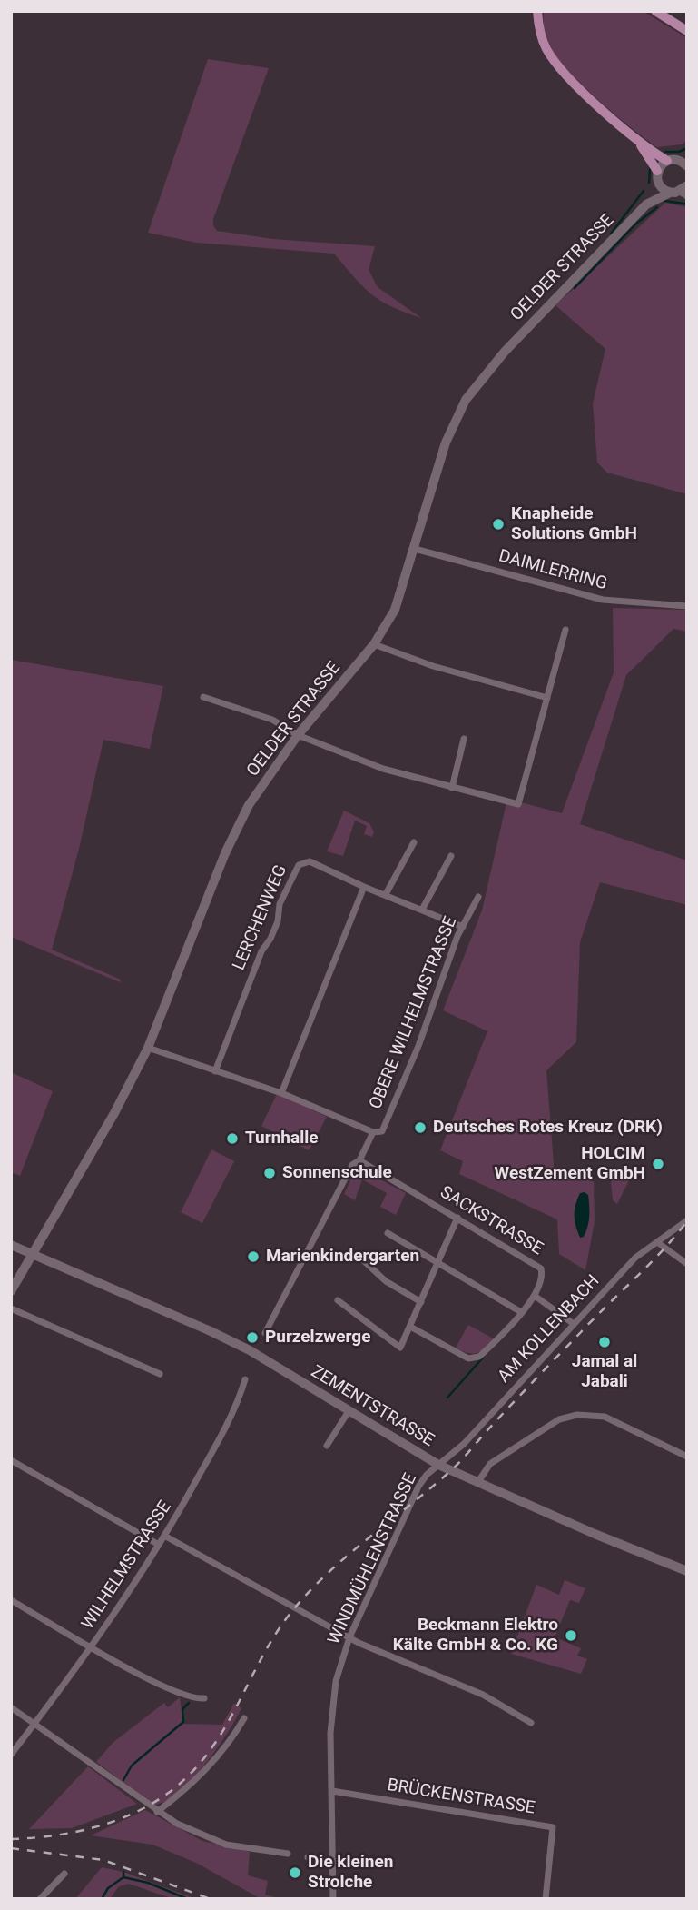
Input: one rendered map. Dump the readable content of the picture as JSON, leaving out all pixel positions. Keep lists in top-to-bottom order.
{
  "streets": {
    "street": [
      "OELDER STRASSE",
      "DAIMLERRING",
      "LERCHENWEG",
      "OBERE WILHELMSTRASSE",
      "SACKSTRASSE",
      "AM KOLLENBACH",
      "ZEMENTSTRASSE",
      "WINDMÜHLENSTRASSE",
      "WILHELMSTRASSE",
      "BRÜCKENSTRASSE"
    ]
  },
  "crossings": [
    ["OELDER STRASSE", "DAIMLERRING"],
    ["OELDER STRASSE", "ZEMENTSTRASSE"],
    ["LERCHENWEG", "OBERE WILHELMSTRASSE"],
    ["OBERE WILHELMSTRASSE", "SACKSTRASSE"],
    ["AM KOLLENBACH", "ZEMENTSTRASSE"],
    ["AM KOLLENBACH", "WINDMÜHLENSTRASSE"],
    ["ZEMENTSTRASSE", "WINDMÜHLENSTRASSE"],
    ["WINDMÜHLENSTRASSE", "BRÜCKENSTRASSE"]
  ],
  "places": [
    "Knapheide Solutions GmbH",
    "Deutsches Rotes Kreuz (DRK)",
    "Turnhalle",
    "HOLCIM WestZement GmbH",
    "Sonnenschule",
    "Marienkindergarten",
    "Purzelzwerge",
    "Jamal al Jabali",
    "Beckmann Elektro Kälte GmbH & Co. KG",
    "Die kleinen Strolche"
  ]
}
